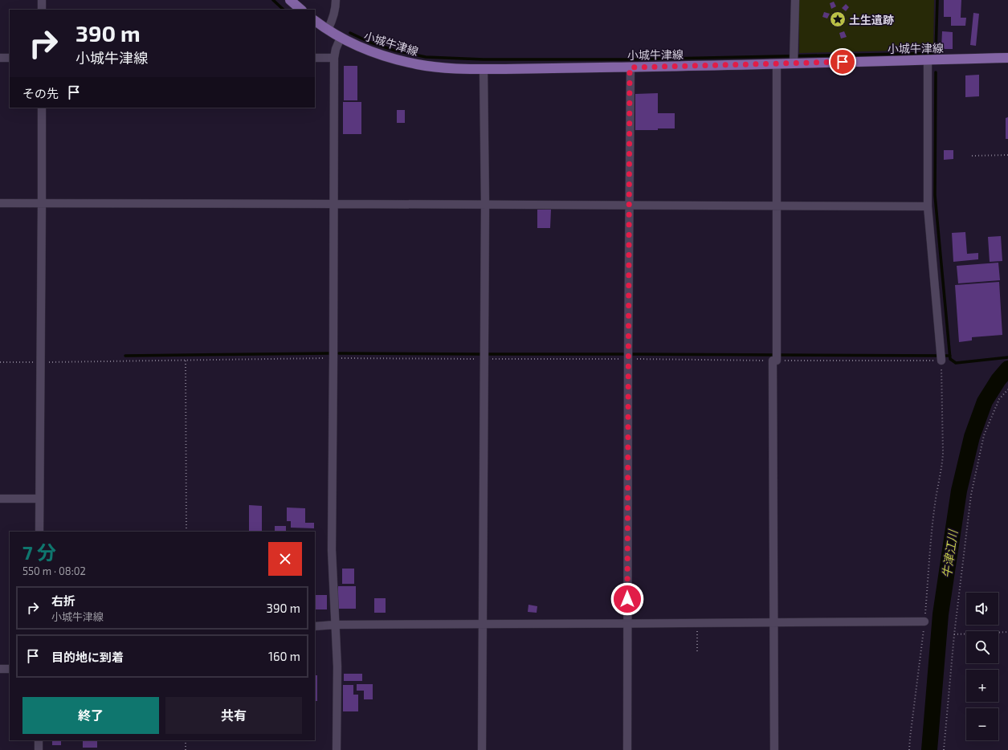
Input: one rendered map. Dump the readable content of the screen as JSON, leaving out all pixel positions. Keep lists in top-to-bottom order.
{
  "streets": {
    "main road": ["小城牛津線"]
  },
  "water": ["牛津江川"],
  "places": {
    "place": ["土生遺跡"]
  },
  "page": {
    "turn": ["390 m", "小城牛津線"],
    "then": "その先",
    "heading": ["7 分", "550 m · 08:02"],
    "list": [
      {
        "name": "右折",
        "note": "小城牛津線",
        "value": "390 m"
      },
      {
        "name": "目的地に到着",
        "value": "160 m"
      }
    ],
    "map_buttons": ["+", "−"],
    "buttons": ["終了", "共有"]
  }
}
